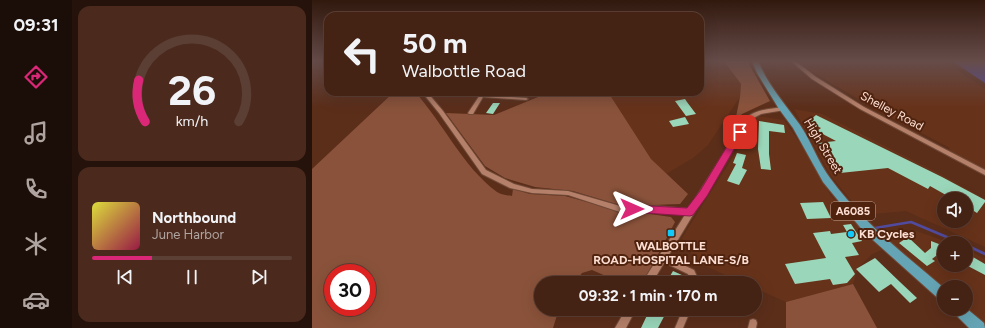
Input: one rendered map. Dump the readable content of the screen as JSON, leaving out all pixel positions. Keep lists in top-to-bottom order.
{
  "streets": {
    "main road": ["High Street", "A6085"],
    "street": ["Shelley Road"]
  },
  "crossings": [
    ["High Street", "A6085"]
  ],
  "places": {
    "transit": ["WALBOTTLE ROAD-HOSPITAL LANE-S/B"],
    "other": ["KB Cycles"]
  },
  "page": {
    "tabs": "09:31",
    "turn": ["50 m", "Walbottle Road"],
    "map_buttons": ["+", "−"],
    "song": ["Northbound", "June Harbor"],
    "limit": "30",
    "trip": "09:32 · 1 min · 170 m",
    "gauge": ["26", "km/h"]
  }
}
